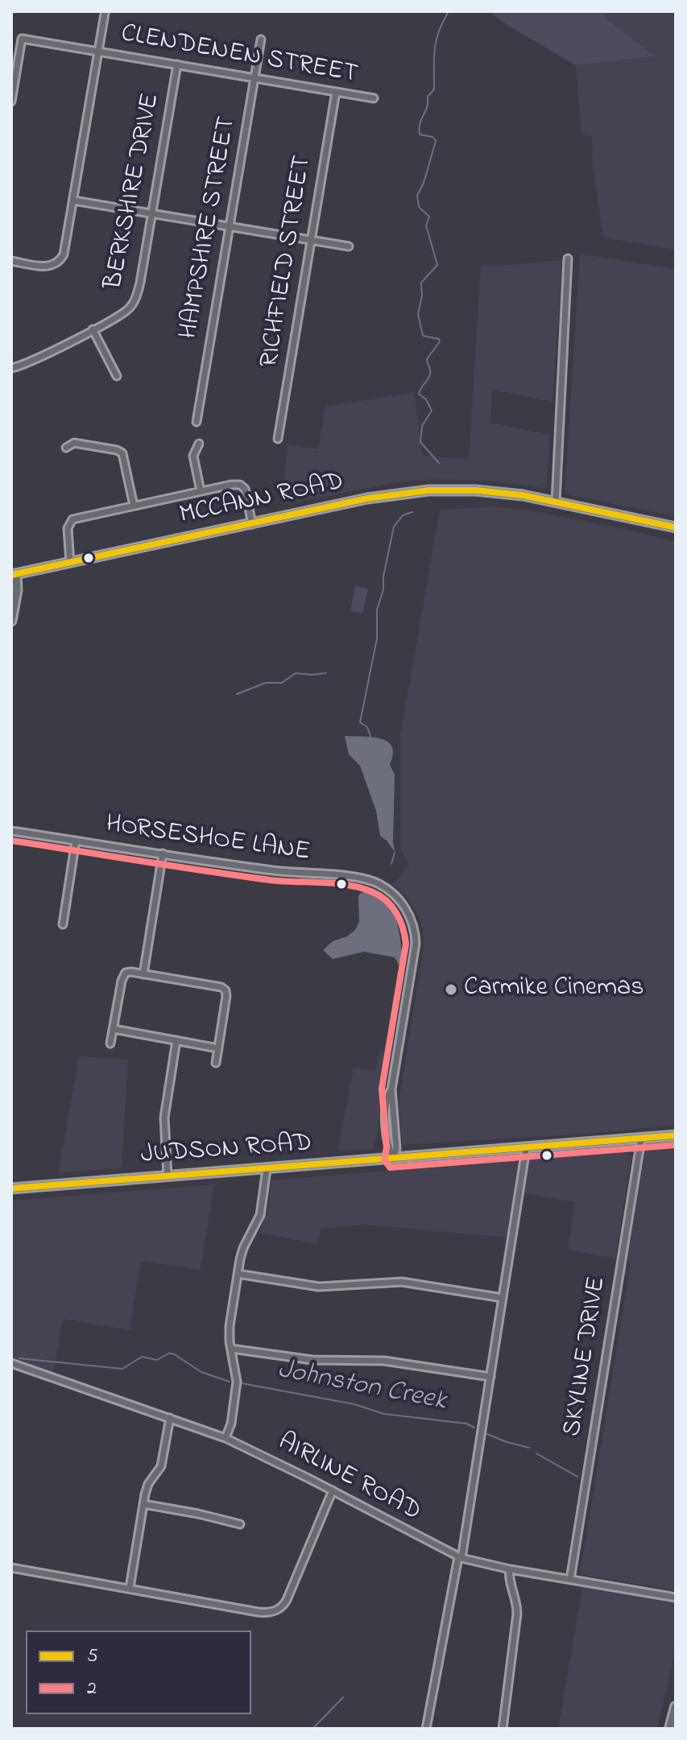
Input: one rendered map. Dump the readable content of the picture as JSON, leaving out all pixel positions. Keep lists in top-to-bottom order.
{
  "streets": {
    "main road": ["MCCANN ROAD", "JUDSON ROAD"],
    "street": [
      "CLENDENEN STREET",
      "BERKSHIRE DRIVE",
      "HAMPSHIRE STREET",
      "RICHFIELD STREET",
      "HORSESHOE LANE",
      "SKYLINE DRIVE",
      "AIRLINE ROAD"
    ]
  },
  "crossings": [
    ["CLENDENEN STREET", "BERKSHIRE DRIVE"],
    ["CLENDENEN STREET", "HAMPSHIRE STREET"],
    ["CLENDENEN STREET", "RICHFIELD STREET"],
    ["HORSESHOE LANE", "JUDSON ROAD"],
    ["JUDSON ROAD", "SKYLINE DRIVE"],
    ["SKYLINE DRIVE", "AIRLINE ROAD"]
  ],
  "water": ["Johnston Creek"],
  "places": ["Carmike Cinemas"],
  "lines": ["transit line 5", "transit line 2"],
  "legend": ["5", "2"]
}
